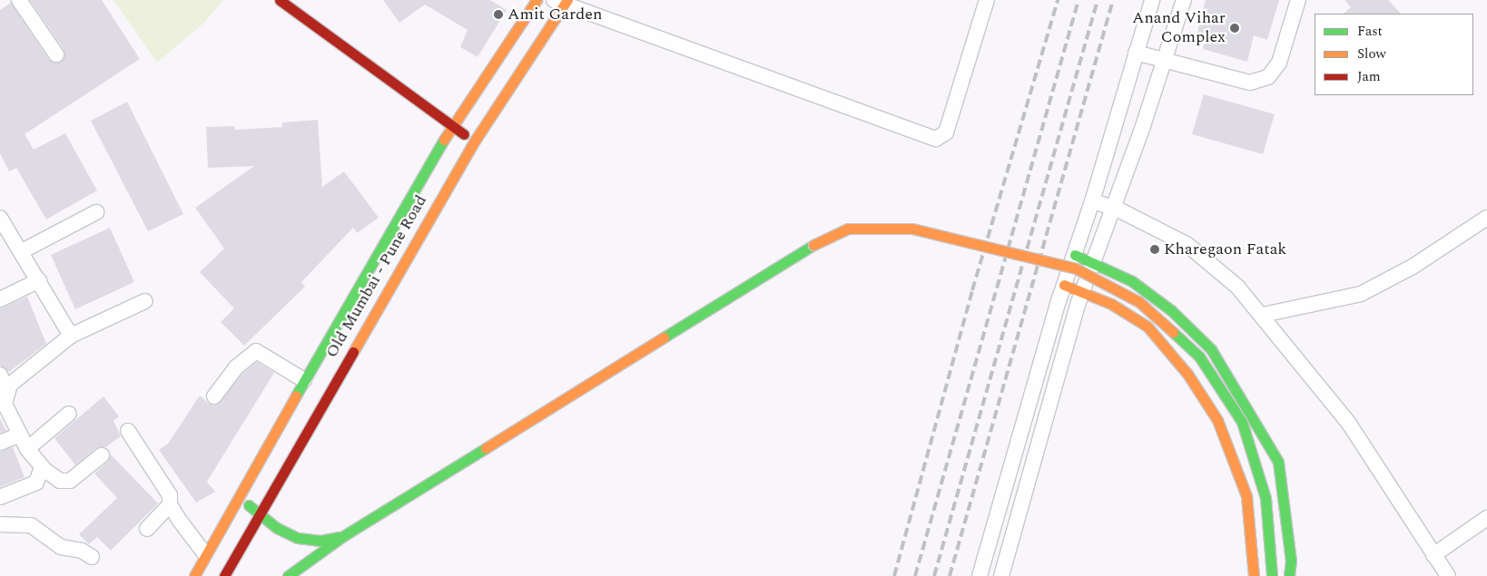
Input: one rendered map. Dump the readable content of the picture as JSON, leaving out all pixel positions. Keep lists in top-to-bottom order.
{
  "streets": {
    "street": ["Old Mumbai - Pune Road"]
  },
  "places": ["Amit Garden", "Anand Vihar Complex", "Kharegaon Fatak"],
  "legend": ["Fast", "Slow", "Jam"]
}
